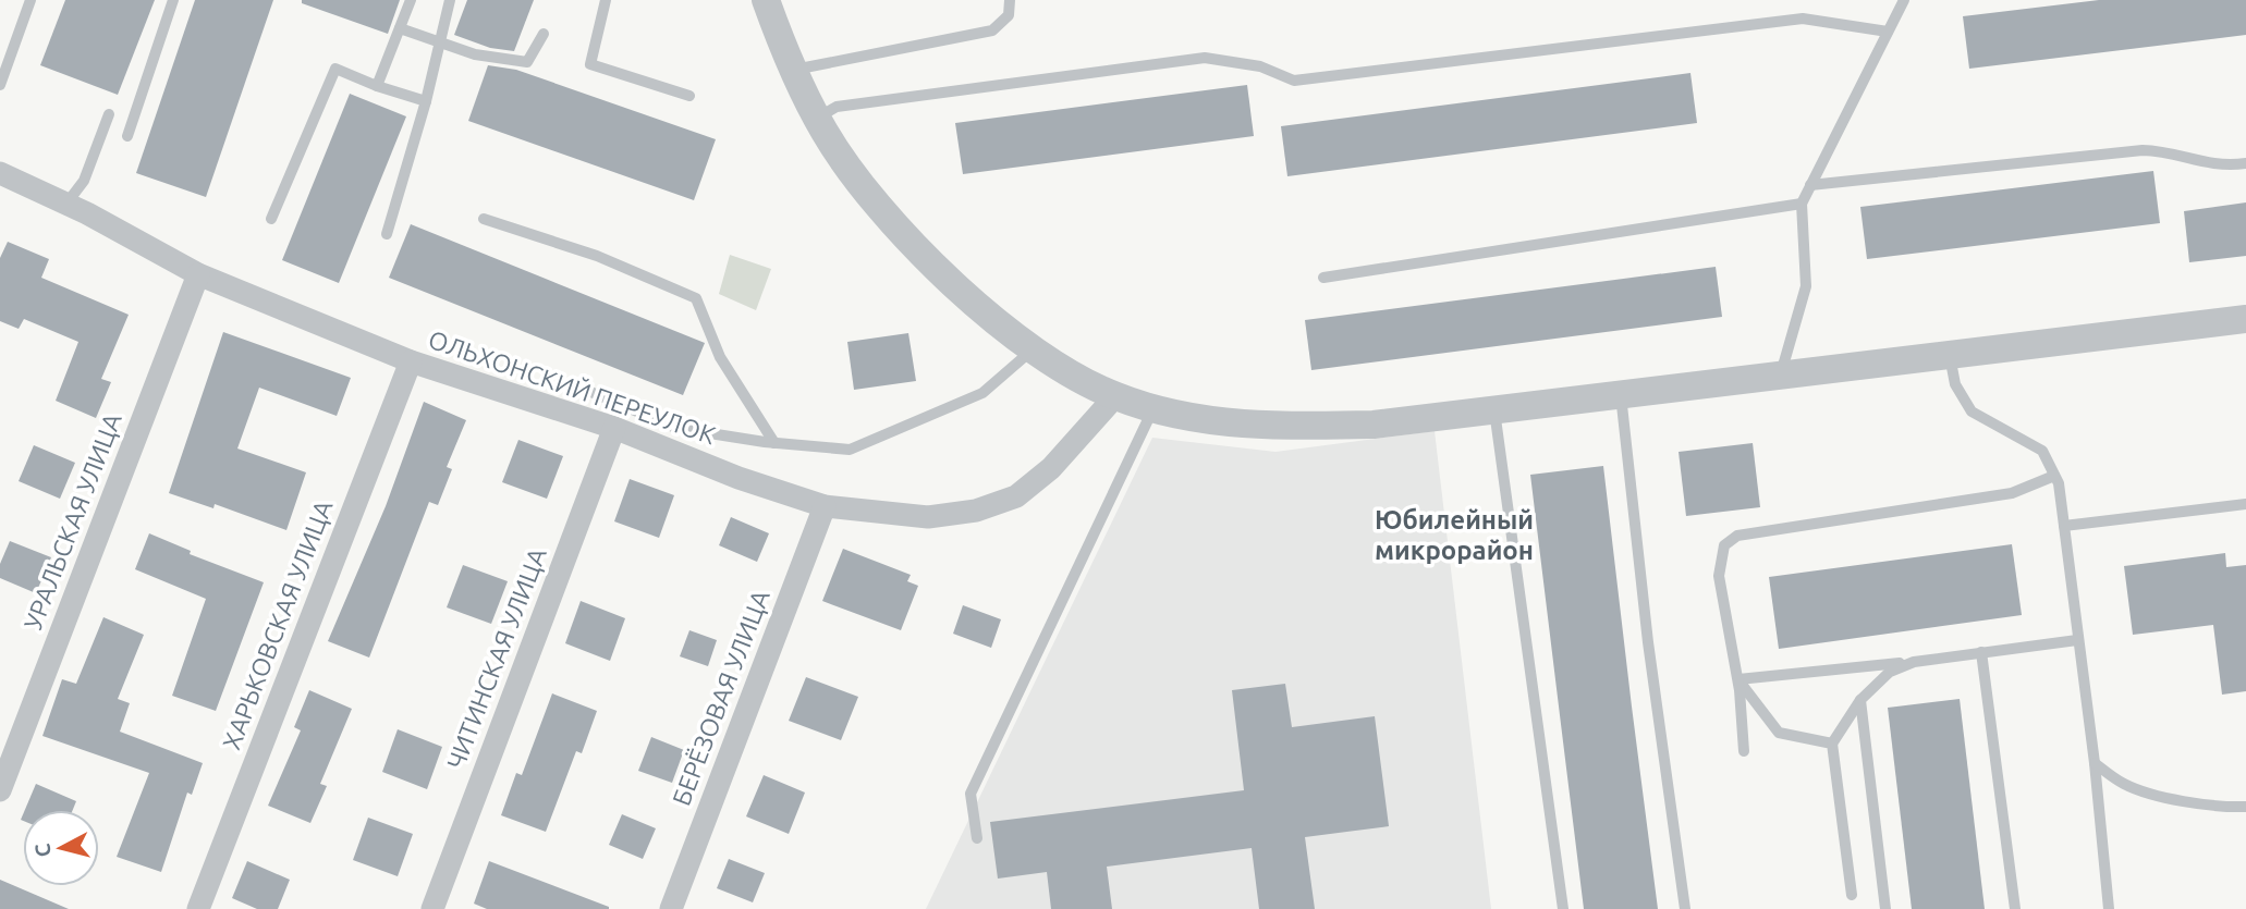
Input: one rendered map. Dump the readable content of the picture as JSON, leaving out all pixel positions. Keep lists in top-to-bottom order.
{
  "streets": {
    "street": [
      "ОЛЬХОНСКИЙ ПЕРЕУЛОК",
      "УРАЛЬСКАЯ УЛИЦА",
      "ХАРЬКОВСКАЯ УЛИЦА",
      "ЧИТИНСКАЯ УЛИЦА",
      "БЕРЁЗОВАЯ УЛИЦА"
    ]
  },
  "crossings": [
    ["ОЛЬХОНСКИЙ ПЕРЕУЛОК", "УРАЛЬСКАЯ УЛИЦА"],
    ["ОЛЬХОНСКИЙ ПЕРЕУЛОК", "ХАРЬКОВСКАЯ УЛИЦА"],
    ["ОЛЬХОНСКИЙ ПЕРЕУЛОК", "ЧИТИНСКАЯ УЛИЦА"],
    ["ОЛЬХОНСКИЙ ПЕРЕУЛОК", "БЕРЁЗОВАЯ УЛИЦА"]
  ],
  "districts": ["Юбилейный микрорайон"],
  "north": "left"
}
